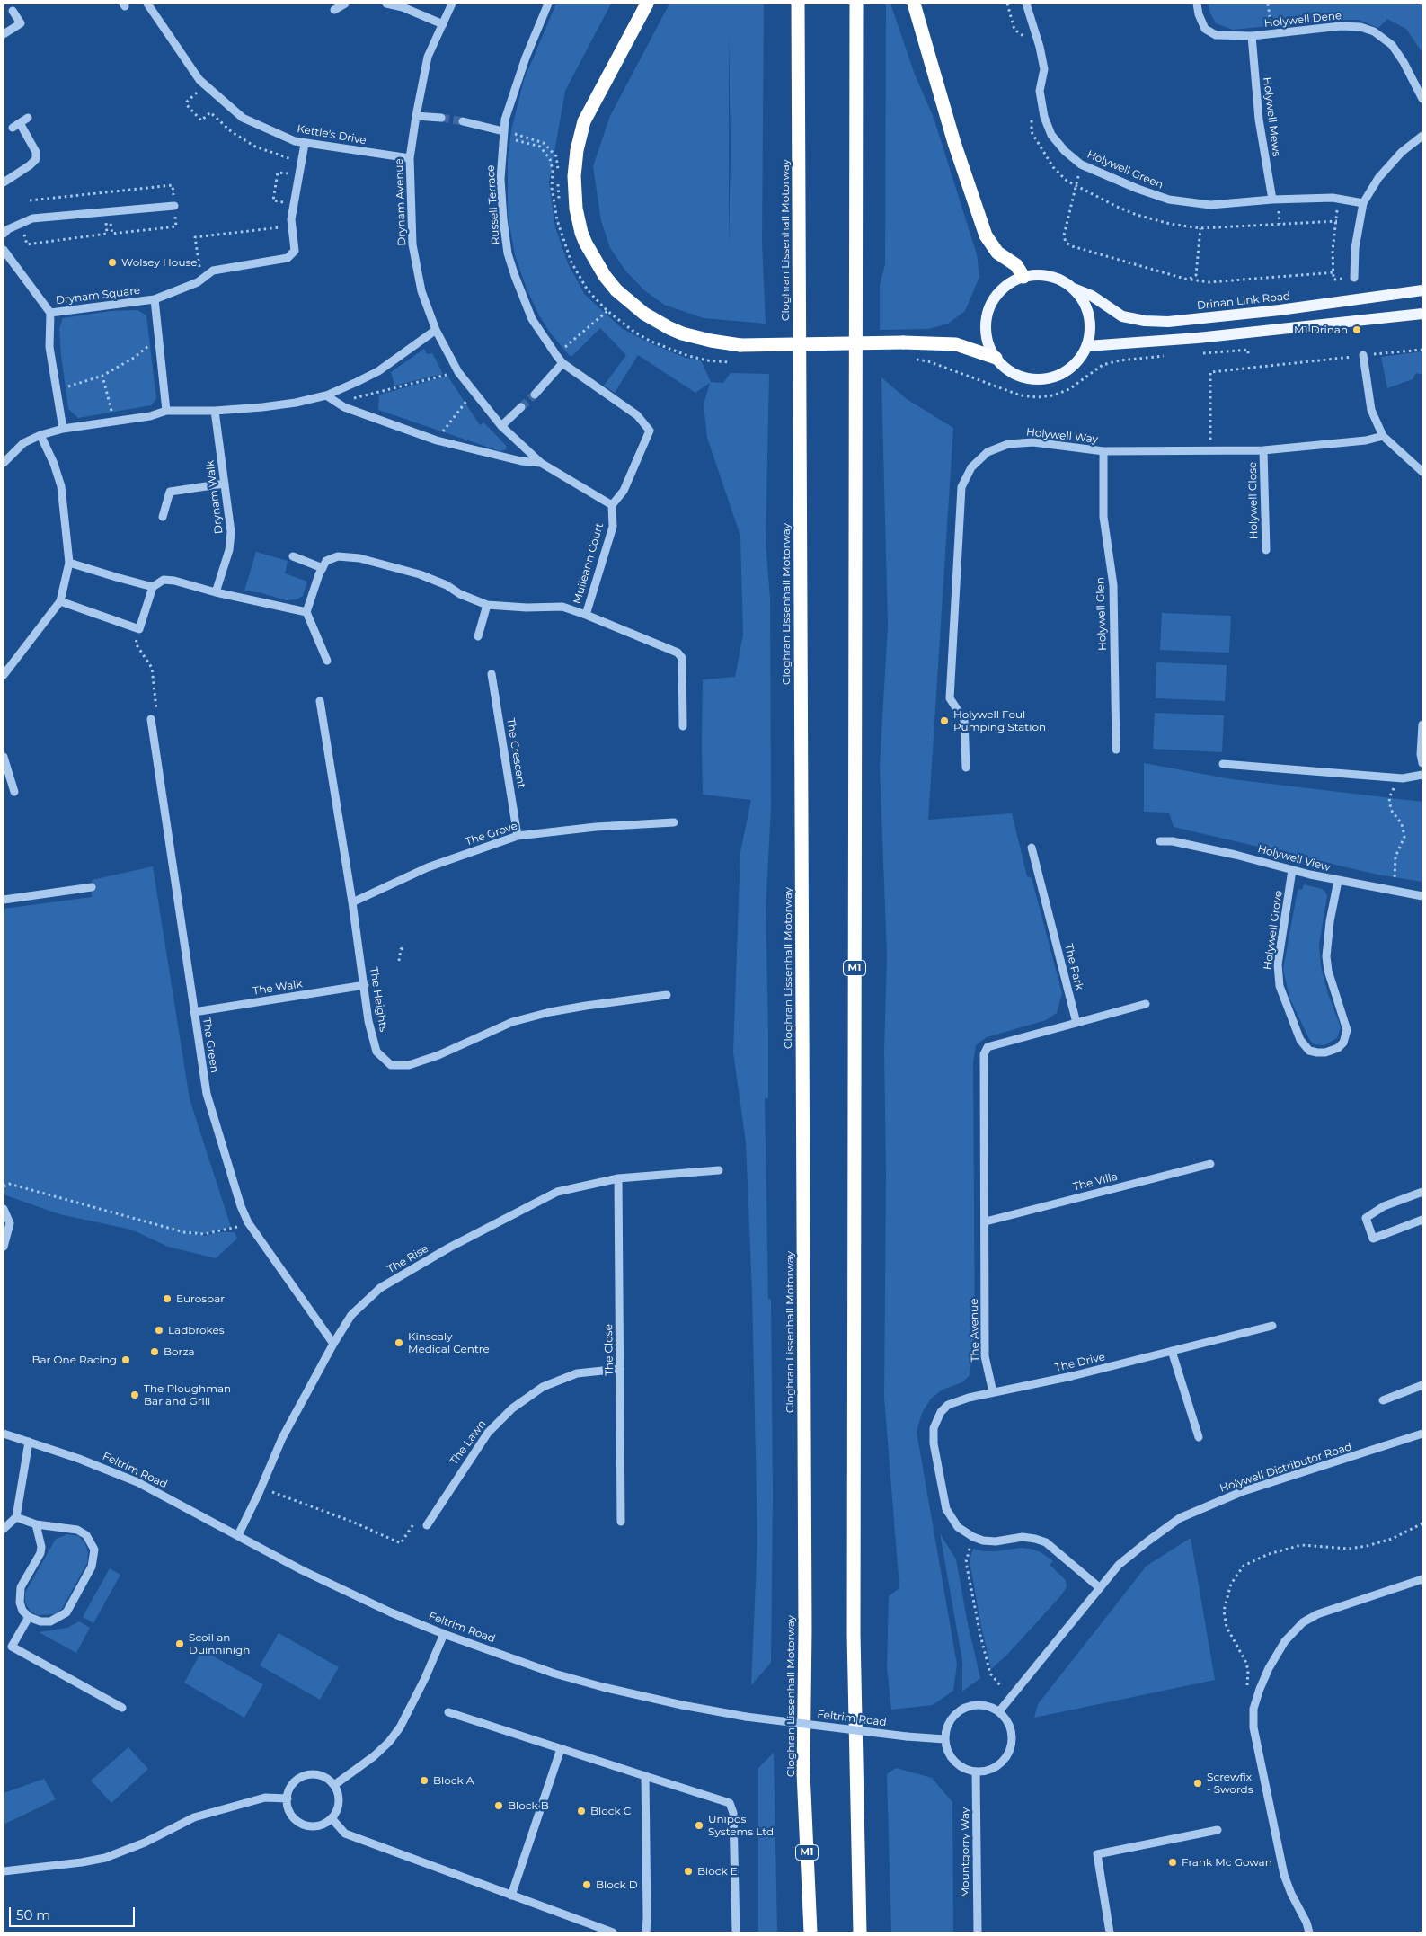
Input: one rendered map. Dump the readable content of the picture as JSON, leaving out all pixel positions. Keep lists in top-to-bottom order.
{
  "streets": {
    "highway": ["Cloghran Lissenhall Motorway", "M1"],
    "main road": ["Drinan Link Road"],
    "street": [
      "Holywell Dene",
      "Holywell Mews",
      "Kettle's Drive",
      "Holywell Green",
      "Drynam Avenue",
      "Russell Terrace",
      "Drynam Square",
      "Holywell Way",
      "Drynam Walk",
      "Holywell Close",
      "Muileann Court",
      "Holywell Glen",
      "The Crescent",
      "The Grove",
      "Holywell View",
      "Holywell Grove",
      "The Park",
      "The Walk",
      "The Heights",
      "The Green",
      "The Villa",
      "The Rise",
      "The Avenue",
      "The Close",
      "The Drive",
      "The Lawn",
      "Holywell Distributor Road",
      "Feltrim Road",
      "Mountgorry Way"
    ]
  },
  "crossings": [
    ["Holywell Dene", "Holywell Mews"],
    ["Holywell Mews", "Holywell Green"],
    ["Kettle's Drive", "Drynam Avenue"],
    ["Kettle's Drive", "Drynam Square"],
    ["Drynam Avenue", "Russell Terrace"],
    ["Drynam Avenue", "Muileann Court"],
    ["Russell Terrace", "Muileann Court"],
    ["Holywell Way", "Holywell Close"],
    ["Holywell Way", "Holywell Glen"],
    ["The Crescent", "The Grove"],
    ["The Grove", "The Heights"],
    ["Holywell View", "Holywell Grove"],
    ["The Park", "The Avenue"],
    ["The Walk", "The Heights"],
    ["The Walk", "The Green"],
    ["The Green", "The Rise"],
    ["The Villa", "The Avenue"],
    ["The Rise", "The Close"],
    ["The Rise", "Feltrim Road"],
    ["The Avenue", "The Drive"],
    ["The Close", "The Lawn"],
    ["Holywell Distributor Road", "Feltrim Road"],
    ["Holywell Distributor Road", "Mountgorry Way"],
    ["Feltrim Road", "Mountgorry Way"]
  ],
  "places": [
    "Wolsey House",
    "M1 Drinan",
    "Holywell Foul Pumping Station",
    "Eurospar",
    "Ladbrokes",
    "Kinsealy Medical Centre",
    "Borza",
    "Bar One Racing",
    "The Ploughman Bar and Grill",
    "Scoil an Duinnínigh",
    "Block A",
    "Screwfix - Swords",
    "Block B",
    "Block C",
    "Unipos Systems Ltd",
    "Frank Mc Gowan",
    "Block E",
    "Block D"
  ],
  "scale_bar": "50 m"
}
